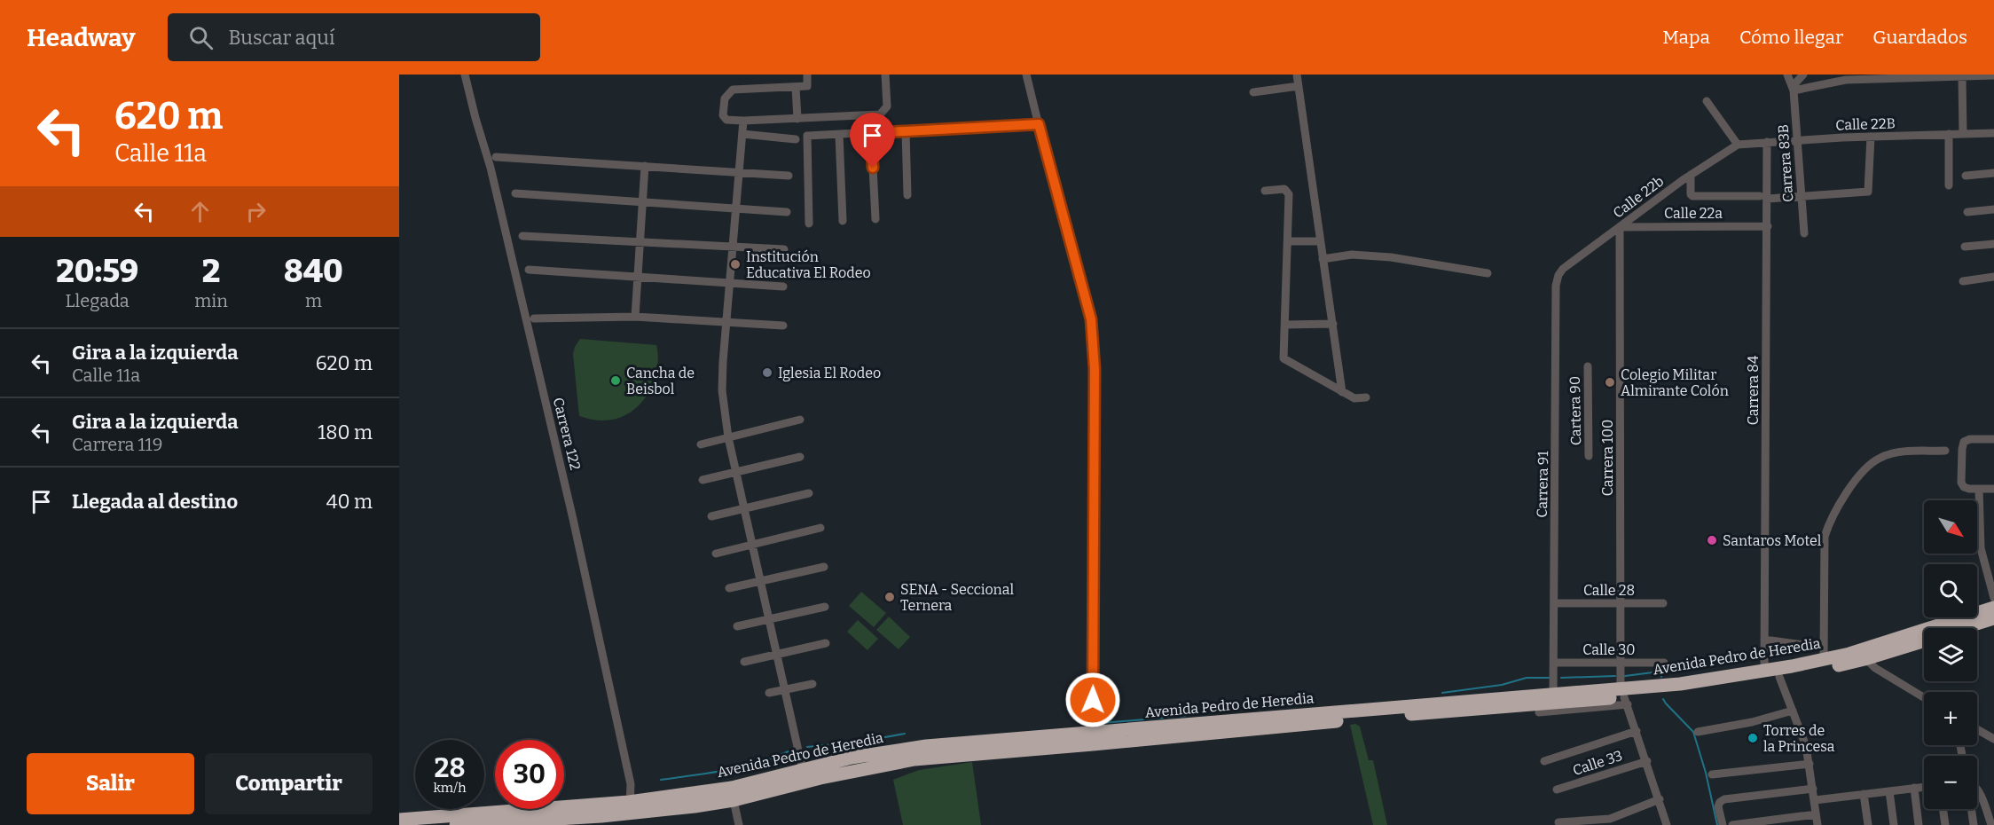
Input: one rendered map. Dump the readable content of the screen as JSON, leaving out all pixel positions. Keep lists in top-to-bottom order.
{
  "streets": {
    "highway": ["Avenida Pedro de Heredia"],
    "street": [
      "Calle 22B",
      "Carrera 83B",
      "Calle 22b",
      "Calle 22a",
      "Carrera 84",
      "Cartera 90",
      "Carrera 122",
      "Carrera 100",
      "Carrera 91",
      "Calle 28",
      "Calle 30",
      "Calle 33"
    ]
  },
  "crossings": [
    ["Calle 22B", "Carrera 83B"],
    ["Calle 22B", "Calle 22b"],
    ["Calle 22B", "Carrera 84"],
    ["Calle 22b", "Calle 22a"],
    ["Calle 22b", "Carrera 100"],
    ["Calle 22b", "Carrera 91"],
    ["Calle 22a", "Carrera 84"],
    ["Calle 22a", "Carrera 100"],
    ["Carrera 84", "Avenida Pedro de Heredia"],
    ["Carrera 122", "Avenida Pedro de Heredia"],
    ["Carrera 100", "Calle 28"],
    ["Carrera 100", "Calle 30"],
    ["Carrera 100", "Avenida Pedro de Heredia"],
    ["Carrera 100", "Calle 33"],
    ["Carrera 91", "Calle 28"],
    ["Carrera 91", "Calle 30"],
    ["Carrera 91", "Avenida Pedro de Heredia"]
  ],
  "places": [
    "Institución Educativa El Rodeo",
    "Iglesia El Rodeo",
    "Cancha de Beisbol",
    "Colegio Militar Almirante Colón",
    "Santaros Motel",
    "SENA - Seccional Ternera",
    "Torres de la Princesa"
  ],
  "north": "bottom right",
  "page": {
    "header": "Headway",
    "search": "Buscar aquí",
    "nav": ["Mapa", "Cómo llegar", "Guardados"],
    "turn": ["620 m", "Calle 11a"],
    "eta": [
      "20:59",
      "Llegada",
      "2",
      "min",
      "840",
      "m"
    ],
    "list": [
      {
        "name": "Gira a la izquierda",
        "note": "Calle 11a",
        "value": "620 m"
      },
      {
        "name": "Gira a la izquierda",
        "note": "Carrera 119",
        "value": "180 m"
      },
      {
        "name": "Llegada al destino",
        "value": "40 m"
      }
    ],
    "map_buttons": ["+", "−"],
    "speed": "28 km/h",
    "limit": "30",
    "buttons": ["Salir", "Compartir"]
  }
}
